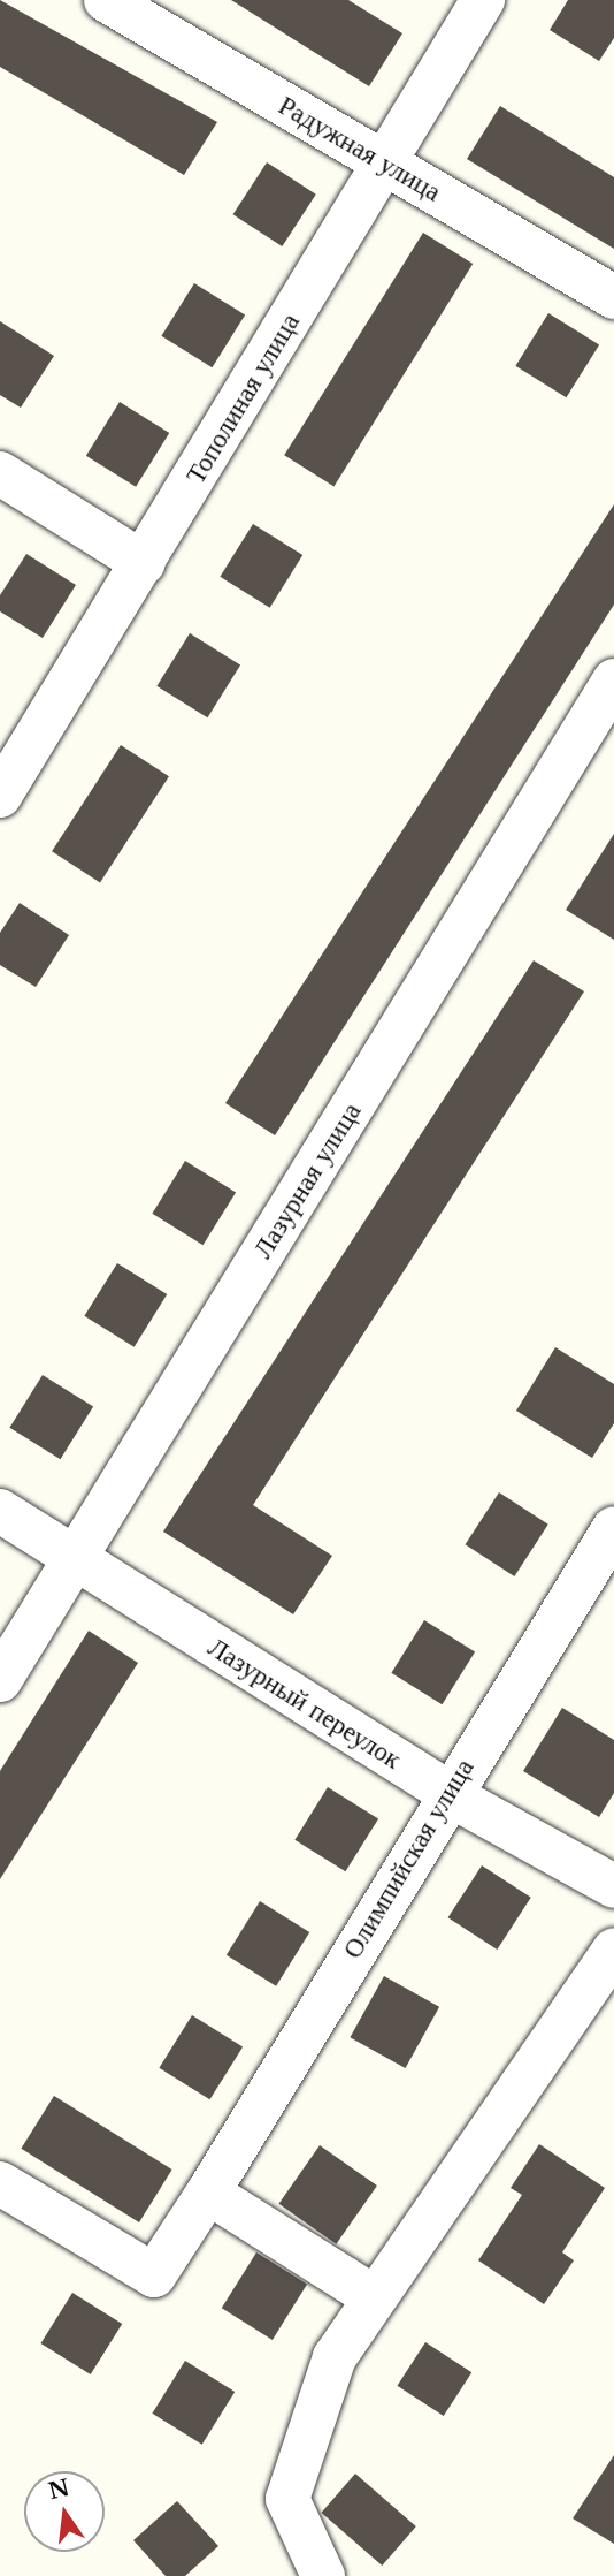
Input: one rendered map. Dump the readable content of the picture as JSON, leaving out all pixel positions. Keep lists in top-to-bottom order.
{
  "streets": {
    "street": [
      "Радужная улица",
      "Тополиная улица",
      "Лазурная улица",
      "Лазурный переулок",
      "Олимпийская улица"
    ]
  },
  "crossings": [
    ["Радужная улица", "Тополиная улица"],
    ["Лазурная улица", "Лазурный переулок"],
    ["Лазурный переулок", "Олимпийская улица"]
  ],
  "north": "top"
}
